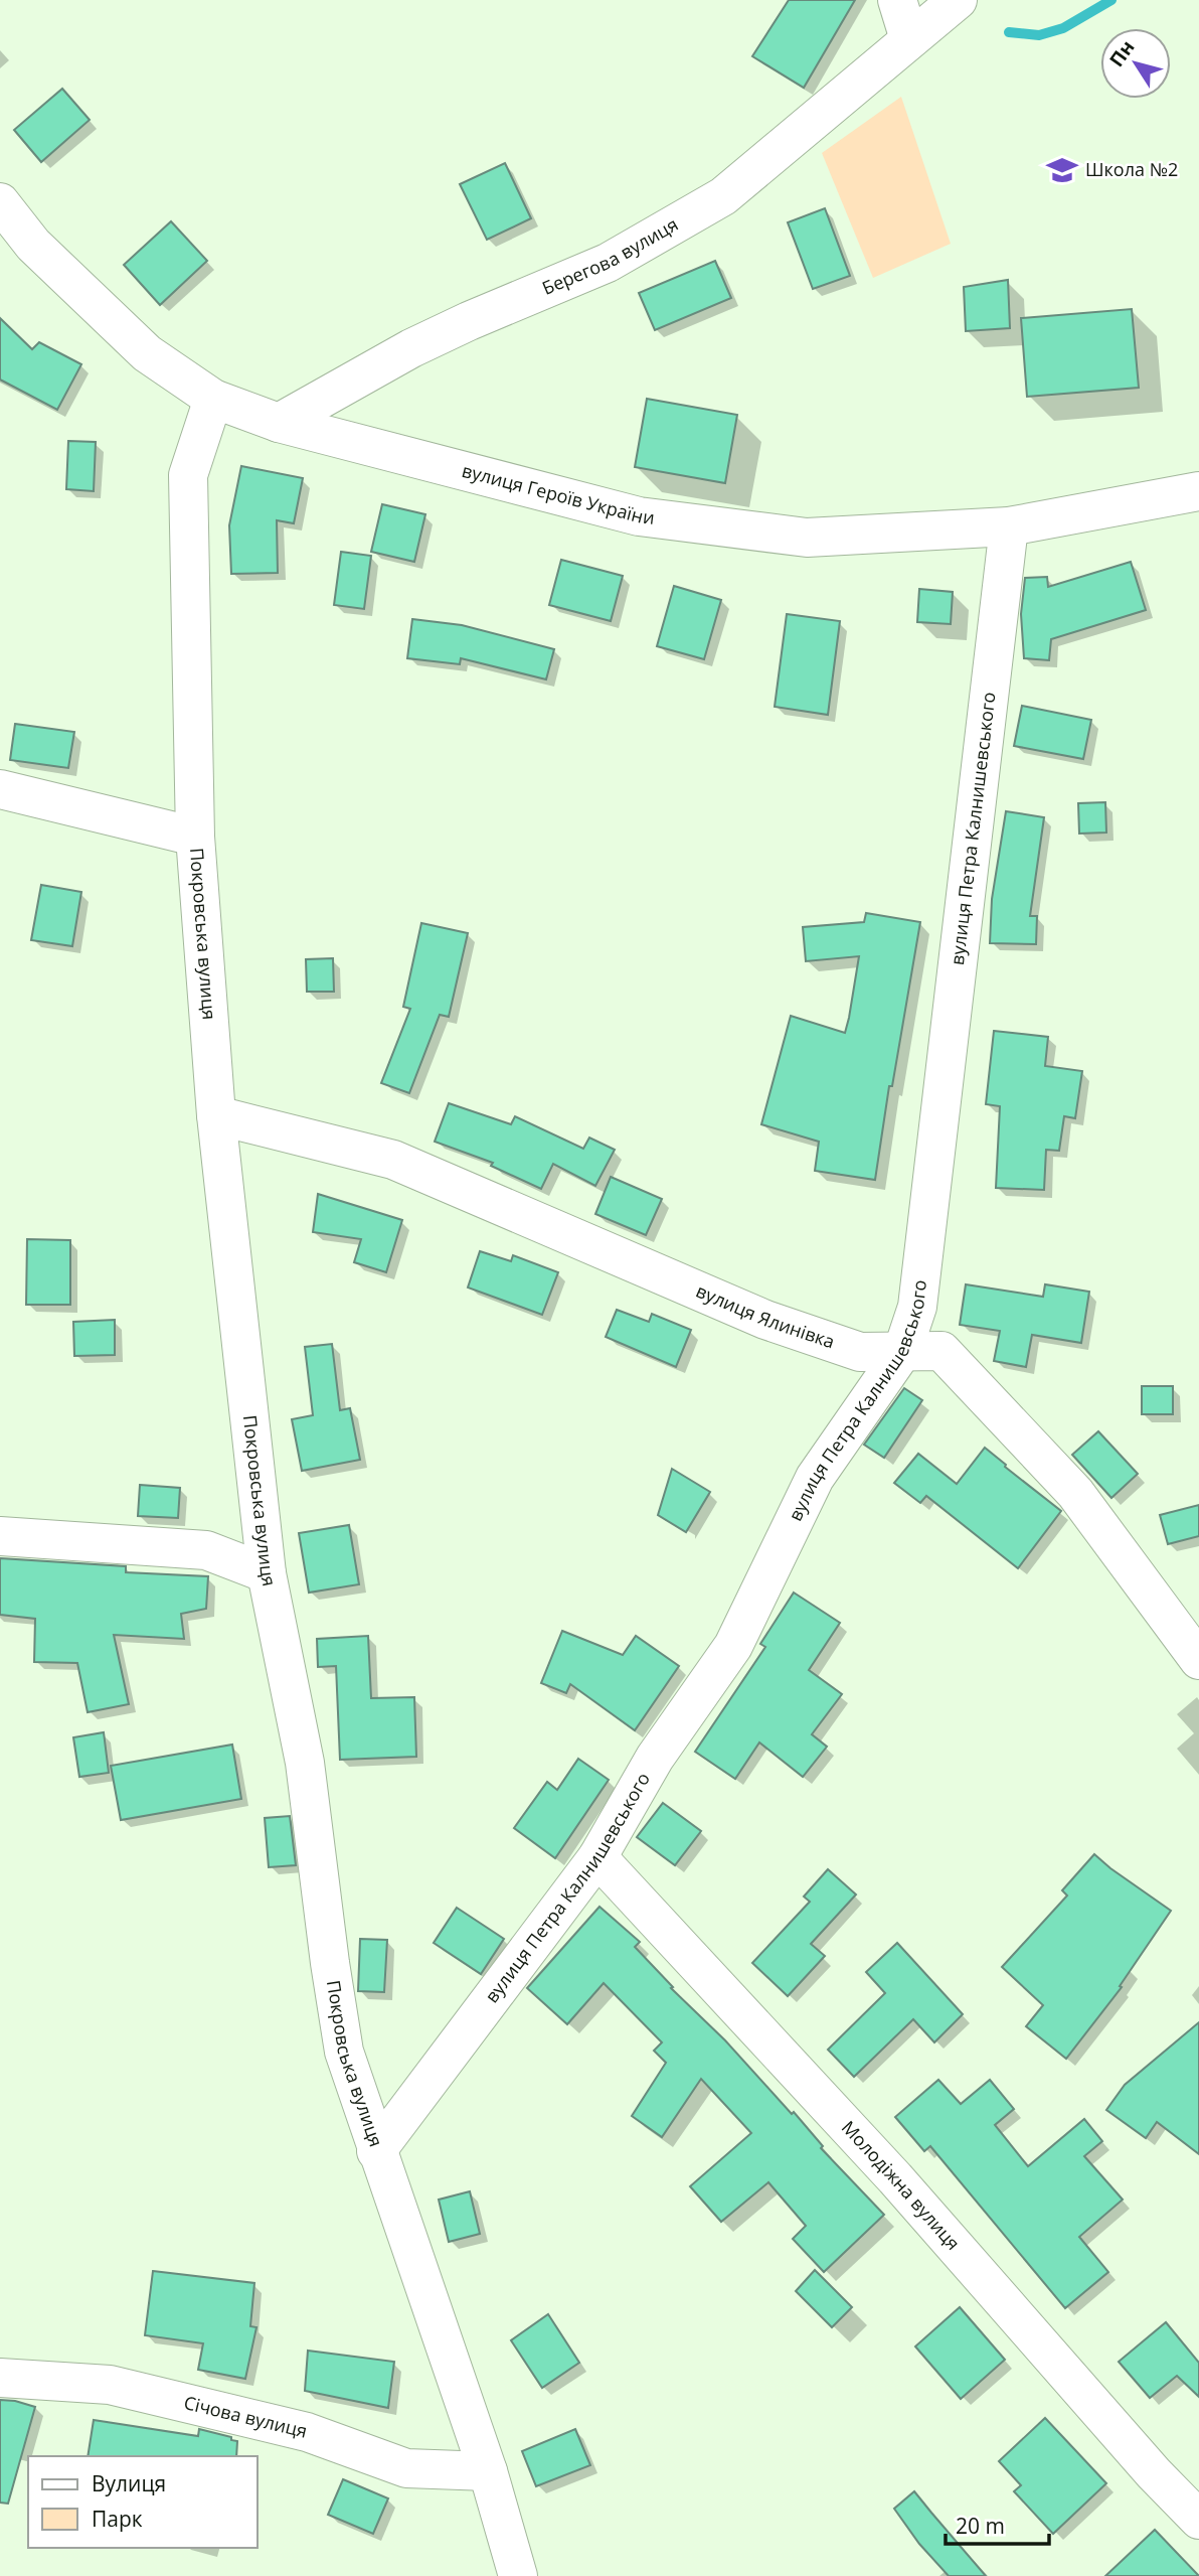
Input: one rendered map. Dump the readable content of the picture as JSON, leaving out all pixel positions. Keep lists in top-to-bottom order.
{
  "streets": {
    "street": [
      "Берегова вулиця",
      "вулиця Героїв України",
      "вулиця Петра Калнишевського",
      "Покровська вулиця",
      "вулиця Ялинівка",
      "Молодіжна вулиця",
      "Січова вулиця"
    ]
  },
  "crossings": [
    ["Берегова вулиця", "вулиця Героїв України"],
    ["вулиця Героїв України", "вулиця Петра Калнишевського"],
    ["вулиця Героїв України", "Покровська вулиця"],
    ["вулиця Петра Калнишевського", "Покровська вулиця"],
    ["вулиця Петра Калнишевського", "вулиця Ялинівка"],
    ["вулиця Петра Калнишевського", "Молодіжна вулиця"],
    ["Покровська вулиця", "вулиця Ялинівка"],
    ["Покровська вулиця", "Січова вулиця"]
  ],
  "places": {
    "school or university": ["Школа №2"]
  },
  "legend": ["Вулиця", "Парк"],
  "scale_bar": "20 m",
  "north": "top left"
}
